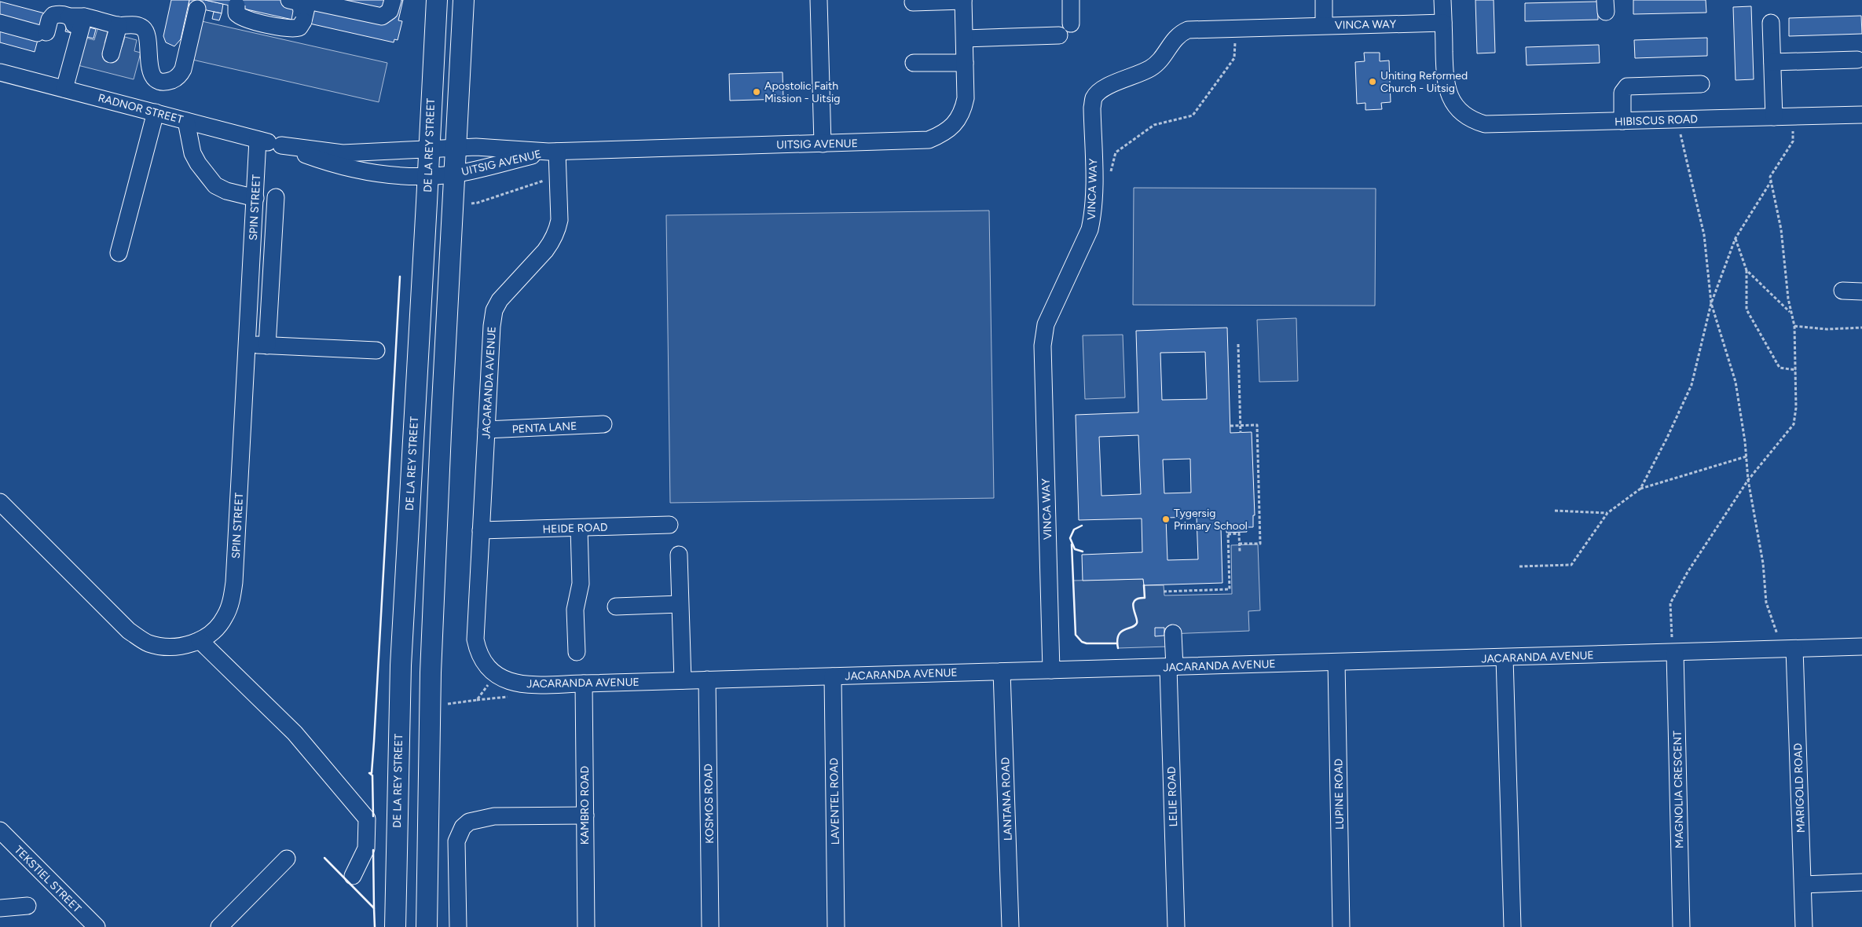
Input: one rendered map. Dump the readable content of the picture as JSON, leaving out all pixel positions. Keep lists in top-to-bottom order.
{
  "streets": {
    "main road": ["DE LA REY STREET"],
    "street": [
      "VINCA WAY",
      "RADNOR STREET",
      "HIBISCUS ROAD",
      "UITSIG AVENUE",
      "SPIN STREET",
      "JACARANDA AVENUE",
      "PENTA LANE",
      "HEIDE ROAD",
      "MARIGOLD ROAD",
      "MAGNOLIA CRESCENT",
      "LUPINE ROAD",
      "LELIE ROAD",
      "LANTANA ROAD",
      "LAVENTEL ROAD",
      "KOSMOS ROAD",
      "KAMBRO ROAD",
      "TEKSTIEL STREET"
    ]
  },
  "crossings": [
    ["VINCA WAY", "HIBISCUS ROAD"],
    ["VINCA WAY", "JACARANDA AVENUE"],
    ["RADNOR STREET", "UITSIG AVENUE"],
    ["RADNOR STREET", "DE LA REY STREET"],
    ["RADNOR STREET", "SPIN STREET"],
    ["UITSIG AVENUE", "DE LA REY STREET"],
    ["UITSIG AVENUE", "JACARANDA AVENUE"],
    ["JACARANDA AVENUE", "PENTA LANE"],
    ["JACARANDA AVENUE", "HEIDE ROAD"],
    ["JACARANDA AVENUE", "MARIGOLD ROAD"],
    ["JACARANDA AVENUE", "MAGNOLIA CRESCENT"],
    ["JACARANDA AVENUE", "LUPINE ROAD"],
    ["JACARANDA AVENUE", "LELIE ROAD"],
    ["JACARANDA AVENUE", "LANTANA ROAD"],
    ["JACARANDA AVENUE", "LAVENTEL ROAD"],
    ["JACARANDA AVENUE", "KOSMOS ROAD"],
    ["JACARANDA AVENUE", "KAMBRO ROAD"]
  ],
  "places": ["Uniting Reformed Church - Uitsig", "Apostolic Faith Mission - Uitsig", "Tygersig Primary School"]
}
